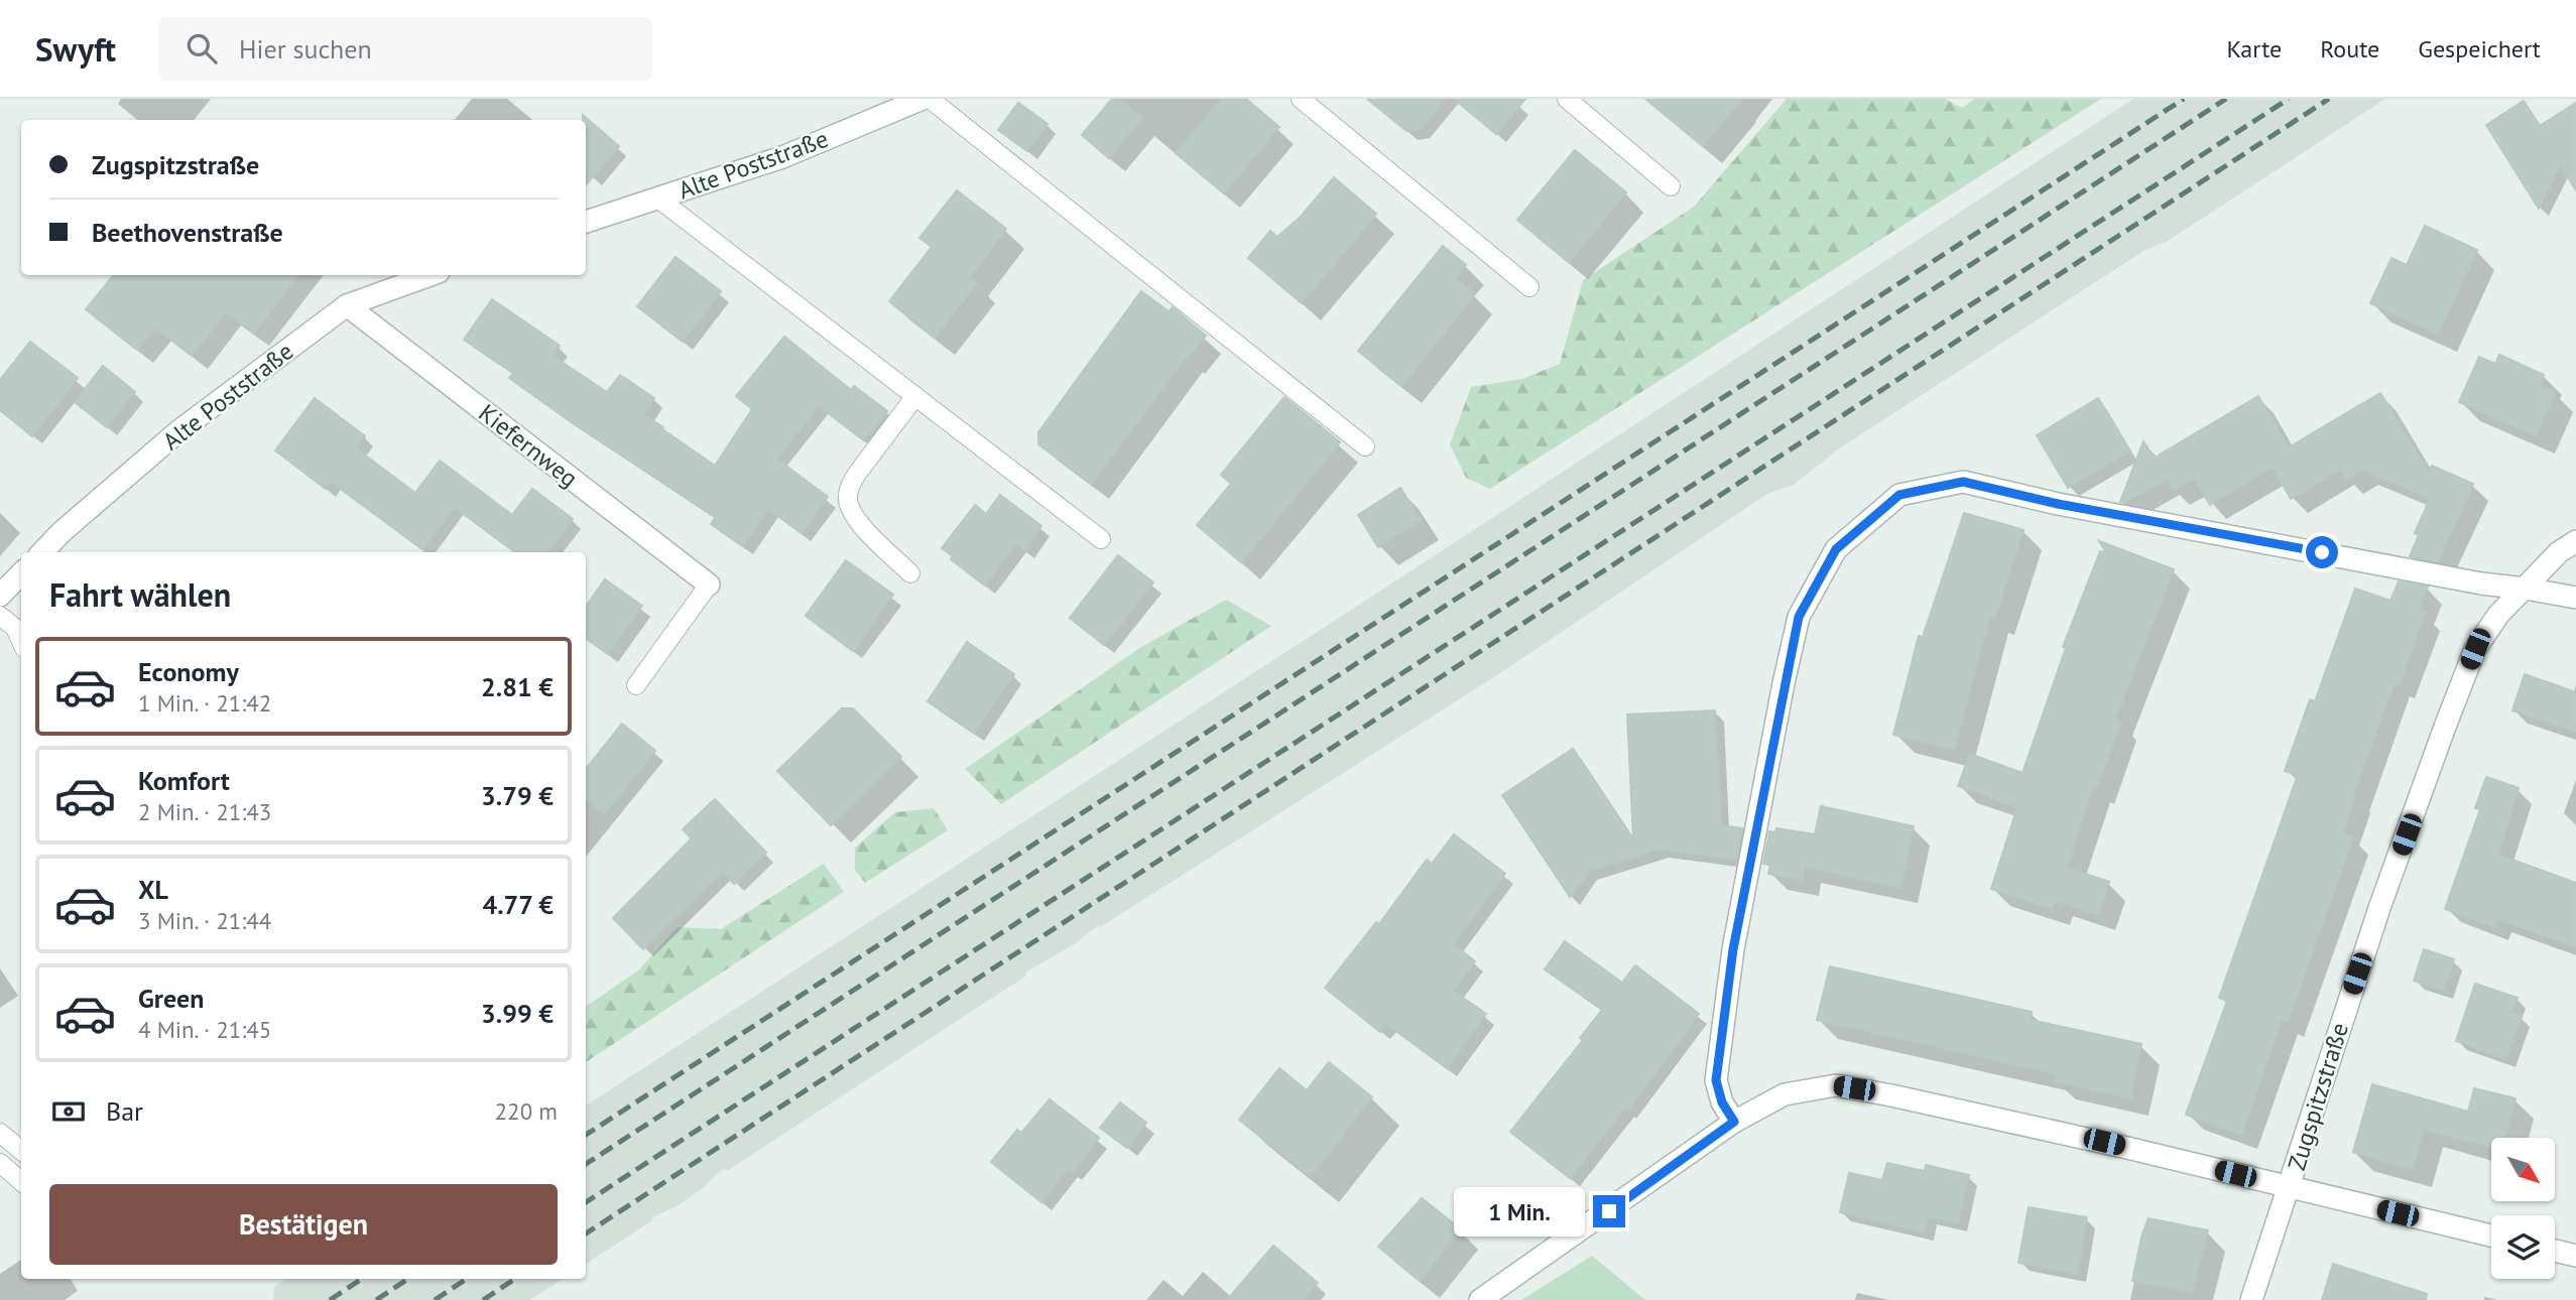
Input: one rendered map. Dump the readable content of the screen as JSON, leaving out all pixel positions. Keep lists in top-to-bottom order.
{
  "streets": {
    "street": ["Alte Poststraße", "Kiefernweg", "Zugspitzstraße"]
  },
  "crossings": [
    ["Alte Poststraße", "Kiefernweg"]
  ],
  "north": "bottom right",
  "page": {
    "header": "Swyft",
    "search": "Hier suchen",
    "nav": ["Karte", "Route", "Gespeichert"],
    "banner": ["Zugspitzstraße", "Beethovenstraße"],
    "heading": "Fahrt wählen",
    "list": [
      {
        "name": "Economy",
        "note": "1 Min. · 21:42",
        "value": "2.81 €"
      },
      {
        "name": "Komfort",
        "note": "2 Min. · 21:43",
        "value": "3.79 €"
      },
      {
        "name": "XL",
        "note": "3 Min. · 21:44",
        "value": "4.77 €"
      },
      {
        "name": "Green",
        "note": "4 Min. · 21:45",
        "value": "3.99 €"
      }
    ],
    "pay": ["Bar", "220 m"],
    "buttons": "Bestätigen",
    "bubble": "1 Min."
  }
}
